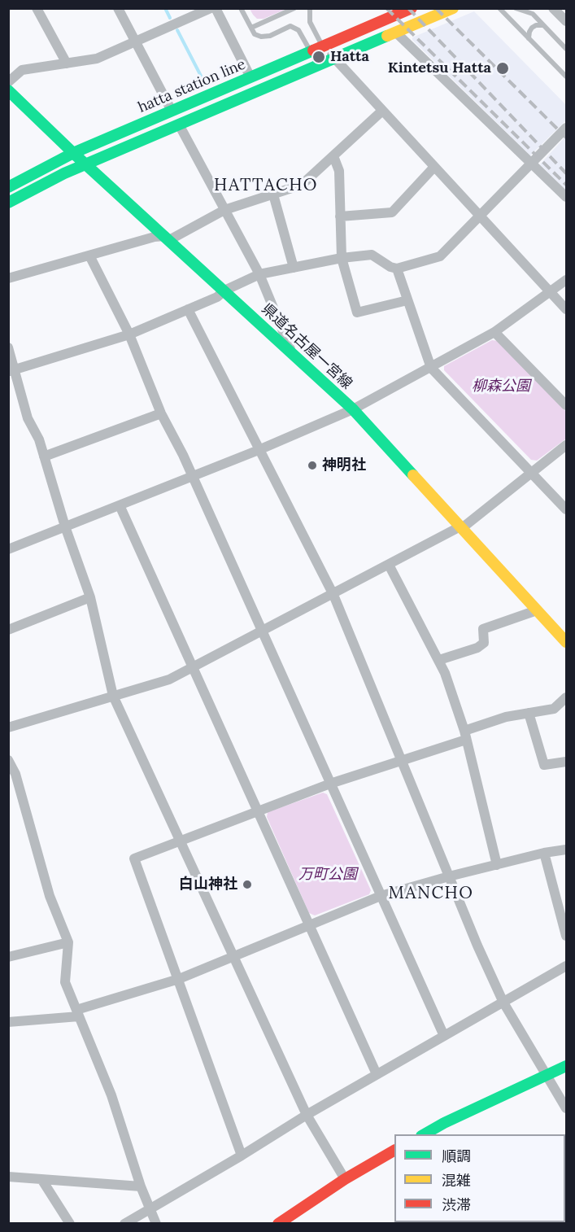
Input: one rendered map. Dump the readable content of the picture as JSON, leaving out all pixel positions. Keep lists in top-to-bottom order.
{
  "streets": {
    "main road": ["hatta station line", "県道名古屋一宮線"]
  },
  "crossings": [
    ["hatta station line", "県道名古屋一宮線"]
  ],
  "districts": ["HATTACHO", "MANCHO"],
  "parks": ["柳森公園", "万町公園"],
  "places": [
    "Hatta",
    "Kintetsu Hatta",
    "神明社",
    "白山神社"
  ],
  "legend": ["順調", "混雑", "渋滞"]
}
